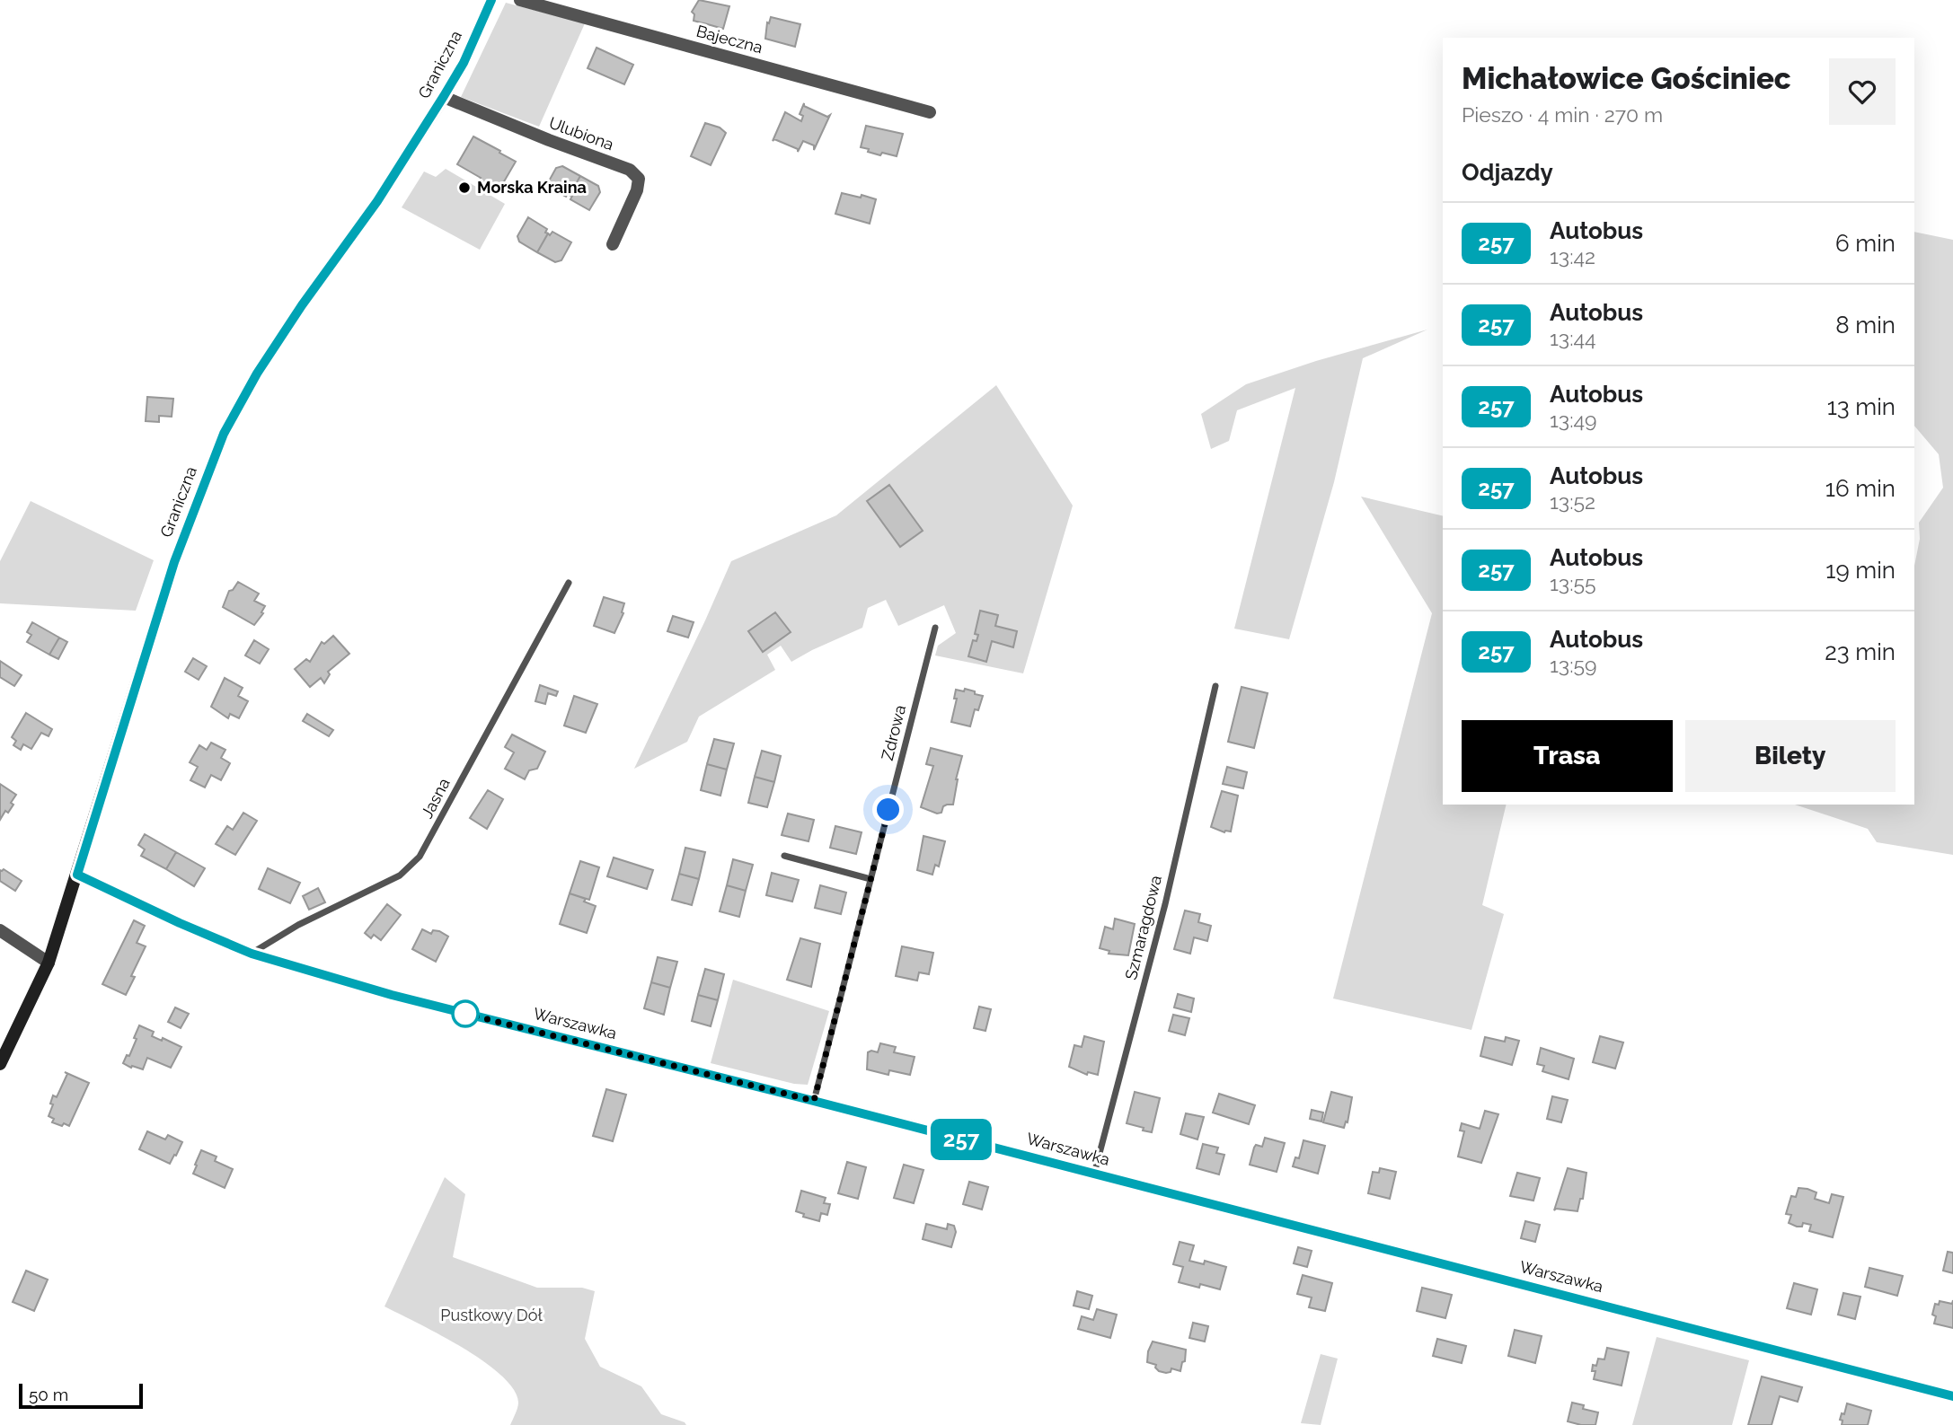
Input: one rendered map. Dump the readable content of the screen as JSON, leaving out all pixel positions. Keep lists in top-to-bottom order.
{
  "streets": {
    "street": [
      "Bajeczna",
      "Graniczna",
      "Ulubiona",
      "Warszawka"
    ],
    "lane": ["Zdrowa", "Jasna", "Szmaragdowa"]
  },
  "crossings": [
    ["Graniczna", "Ulubiona"],
    ["Graniczna", "Warszawka"],
    ["Zdrowa", "Warszawka"],
    ["Jasna", "Warszawka"],
    ["Szmaragdowa", "Warszawka"]
  ],
  "parks": ["Pustkowy Dół"],
  "places": ["Morska Kraina"],
  "lines": ["bus line 257"],
  "scale_bar": "50 m",
  "page": {
    "on_map": "257",
    "heading": [
      ["Michałowice Gościniec", "Pieszo · 4 min · 270 m"],
      "Odjazdy"
    ],
    "list": [
      {
        "mark": "257",
        "name": "Autobus",
        "note": "13:42",
        "value": "6 min"
      },
      {
        "mark": "257",
        "name": "Autobus",
        "note": "13:44",
        "value": "8 min"
      },
      {
        "mark": "257",
        "name": "Autobus",
        "note": "13:49",
        "value": "13 min"
      },
      {
        "mark": "257",
        "name": "Autobus",
        "note": "13:52",
        "value": "16 min"
      },
      {
        "mark": "257",
        "name": "Autobus",
        "note": "13:55",
        "value": "19 min"
      },
      {
        "mark": "257",
        "name": "Autobus",
        "note": "13:59",
        "value": "23 min"
      }
    ],
    "buttons": ["Trasa", "Bilety"],
    "scale": "50 m"
  }
}
